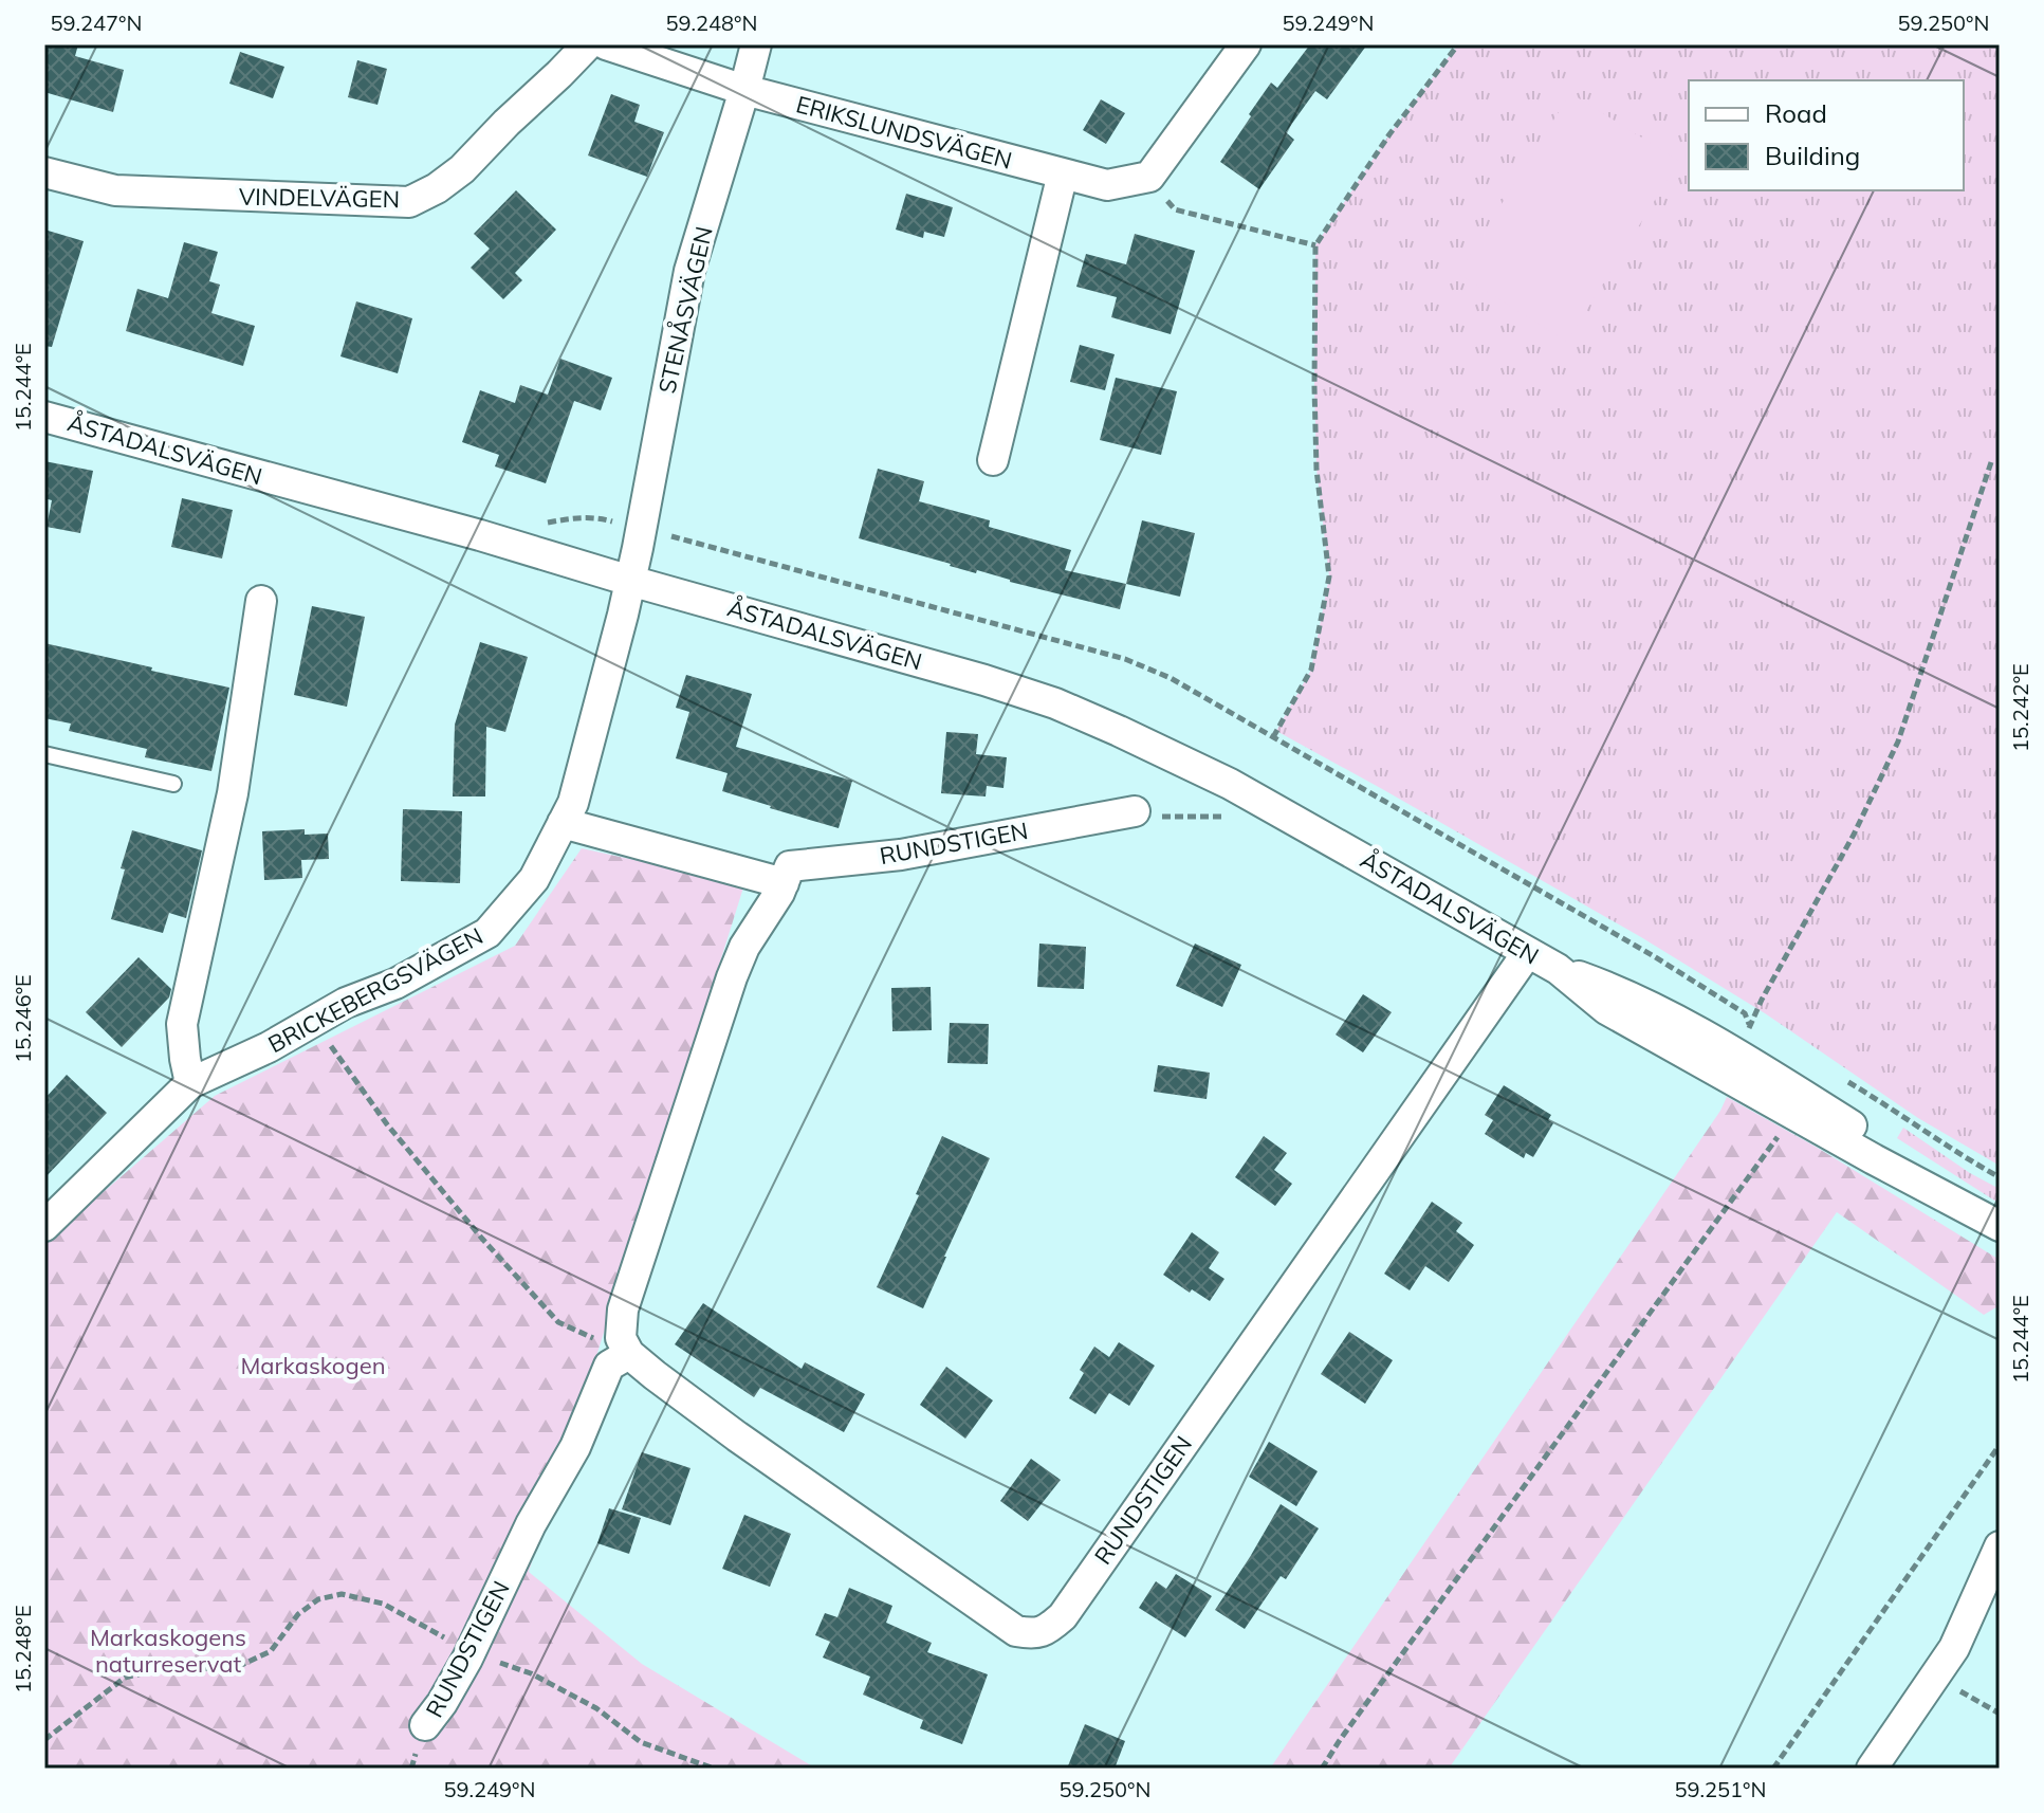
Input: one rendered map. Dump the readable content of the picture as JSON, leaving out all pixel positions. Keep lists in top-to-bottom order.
{
  "streets": {
    "street": [
      "ERIKSLUNDSVÄGEN",
      "VINDELVÄGEN",
      "STENÅSVÄGEN",
      "ÅSTADALSVÄGEN",
      "RUNDSTIGEN",
      "BRICKEBERGSVÄGEN"
    ]
  },
  "crossings": [
    ["ERIKSLUNDSVÄGEN", "STENÅSVÄGEN"],
    ["STENÅSVÄGEN", "ÅSTADALSVÄGEN"],
    ["STENÅSVÄGEN", "BRICKEBERGSVÄGEN"],
    ["ÅSTADALSVÄGEN", "RUNDSTIGEN"],
    ["ÅSTADALSVÄGEN", "BRICKEBERGSVÄGEN"]
  ],
  "parks": ["Markaskogen", "Markaskogens naturreservat"],
  "legend": ["Road", "Building"],
  "coordinates": [
    "59.247°N",
    "59.248°N",
    "59.249°N",
    "59.250°N",
    "15.244°E",
    "15.242°E",
    "15.246°E",
    "15.248°E",
    "59.251°N"
  ]
}
